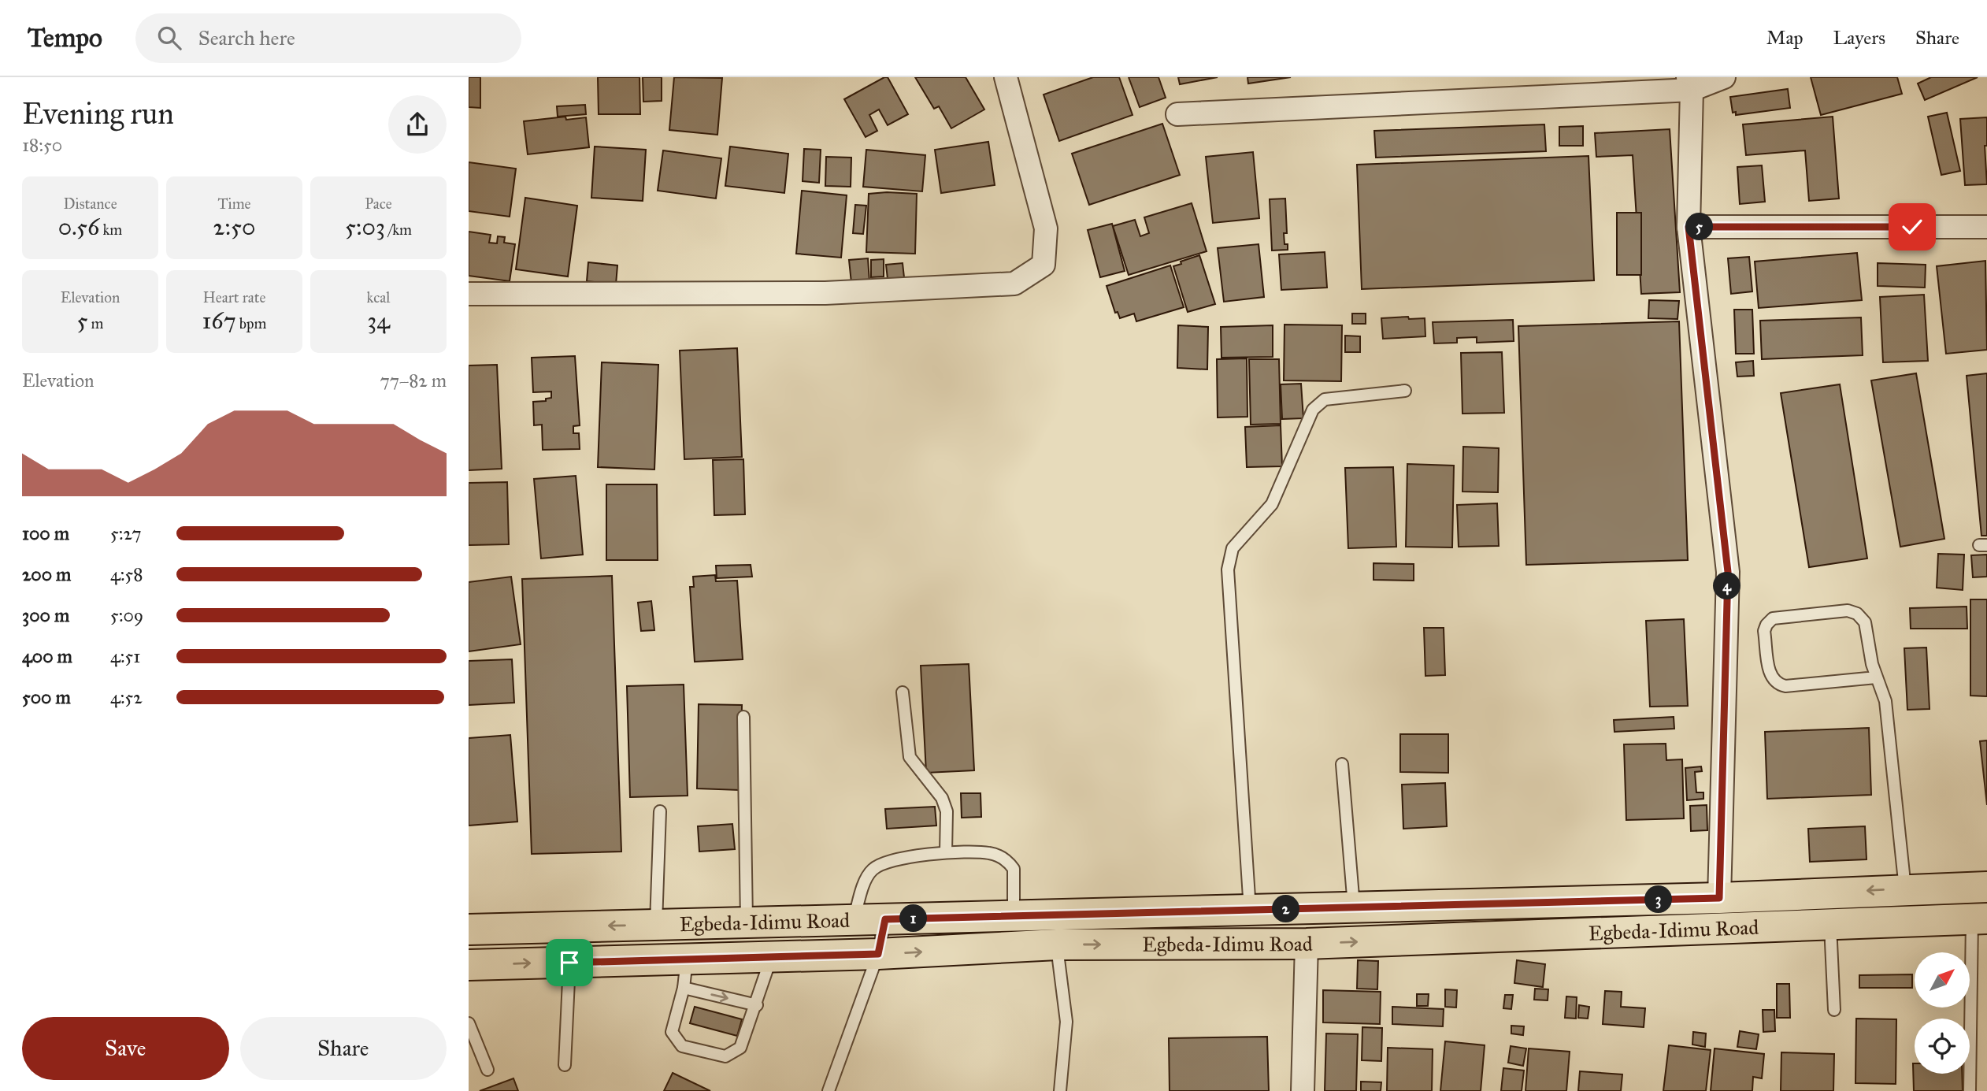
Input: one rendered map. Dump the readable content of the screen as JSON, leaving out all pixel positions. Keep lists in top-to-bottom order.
{
  "streets": {
    "main road": ["Egbeda-Idimu Road"]
  },
  "north": "top right",
  "page": {
    "header": "Tempo",
    "search": "Search here",
    "nav": ["Map", "Layers", "Share"],
    "heading": ["Evening run", "18:50"],
    "stats": [
      ["Distance", "0.56 km"],
      ["Time", "2:50"],
      ["Pace", "5:03 /km"],
      ["Elevation", "5 m"],
      ["Heart rate", "167 bpm"],
      ["kcal", "34"]
    ],
    "pins": [
      "5",
      "4",
      "3",
      "2",
      "1"
    ],
    "chart": ["Elevation", "77–82 m"],
    "list": [
      {
        "name": "100 m",
        "note": "5:27"
      },
      {
        "name": "200 m",
        "note": "4:58"
      },
      {
        "name": "300 m",
        "note": "5:09"
      },
      {
        "name": "400 m",
        "note": "4:51"
      },
      {
        "name": "500 m",
        "note": "4:52"
      }
    ],
    "buttons": ["Save", "Share"]
  }
}
